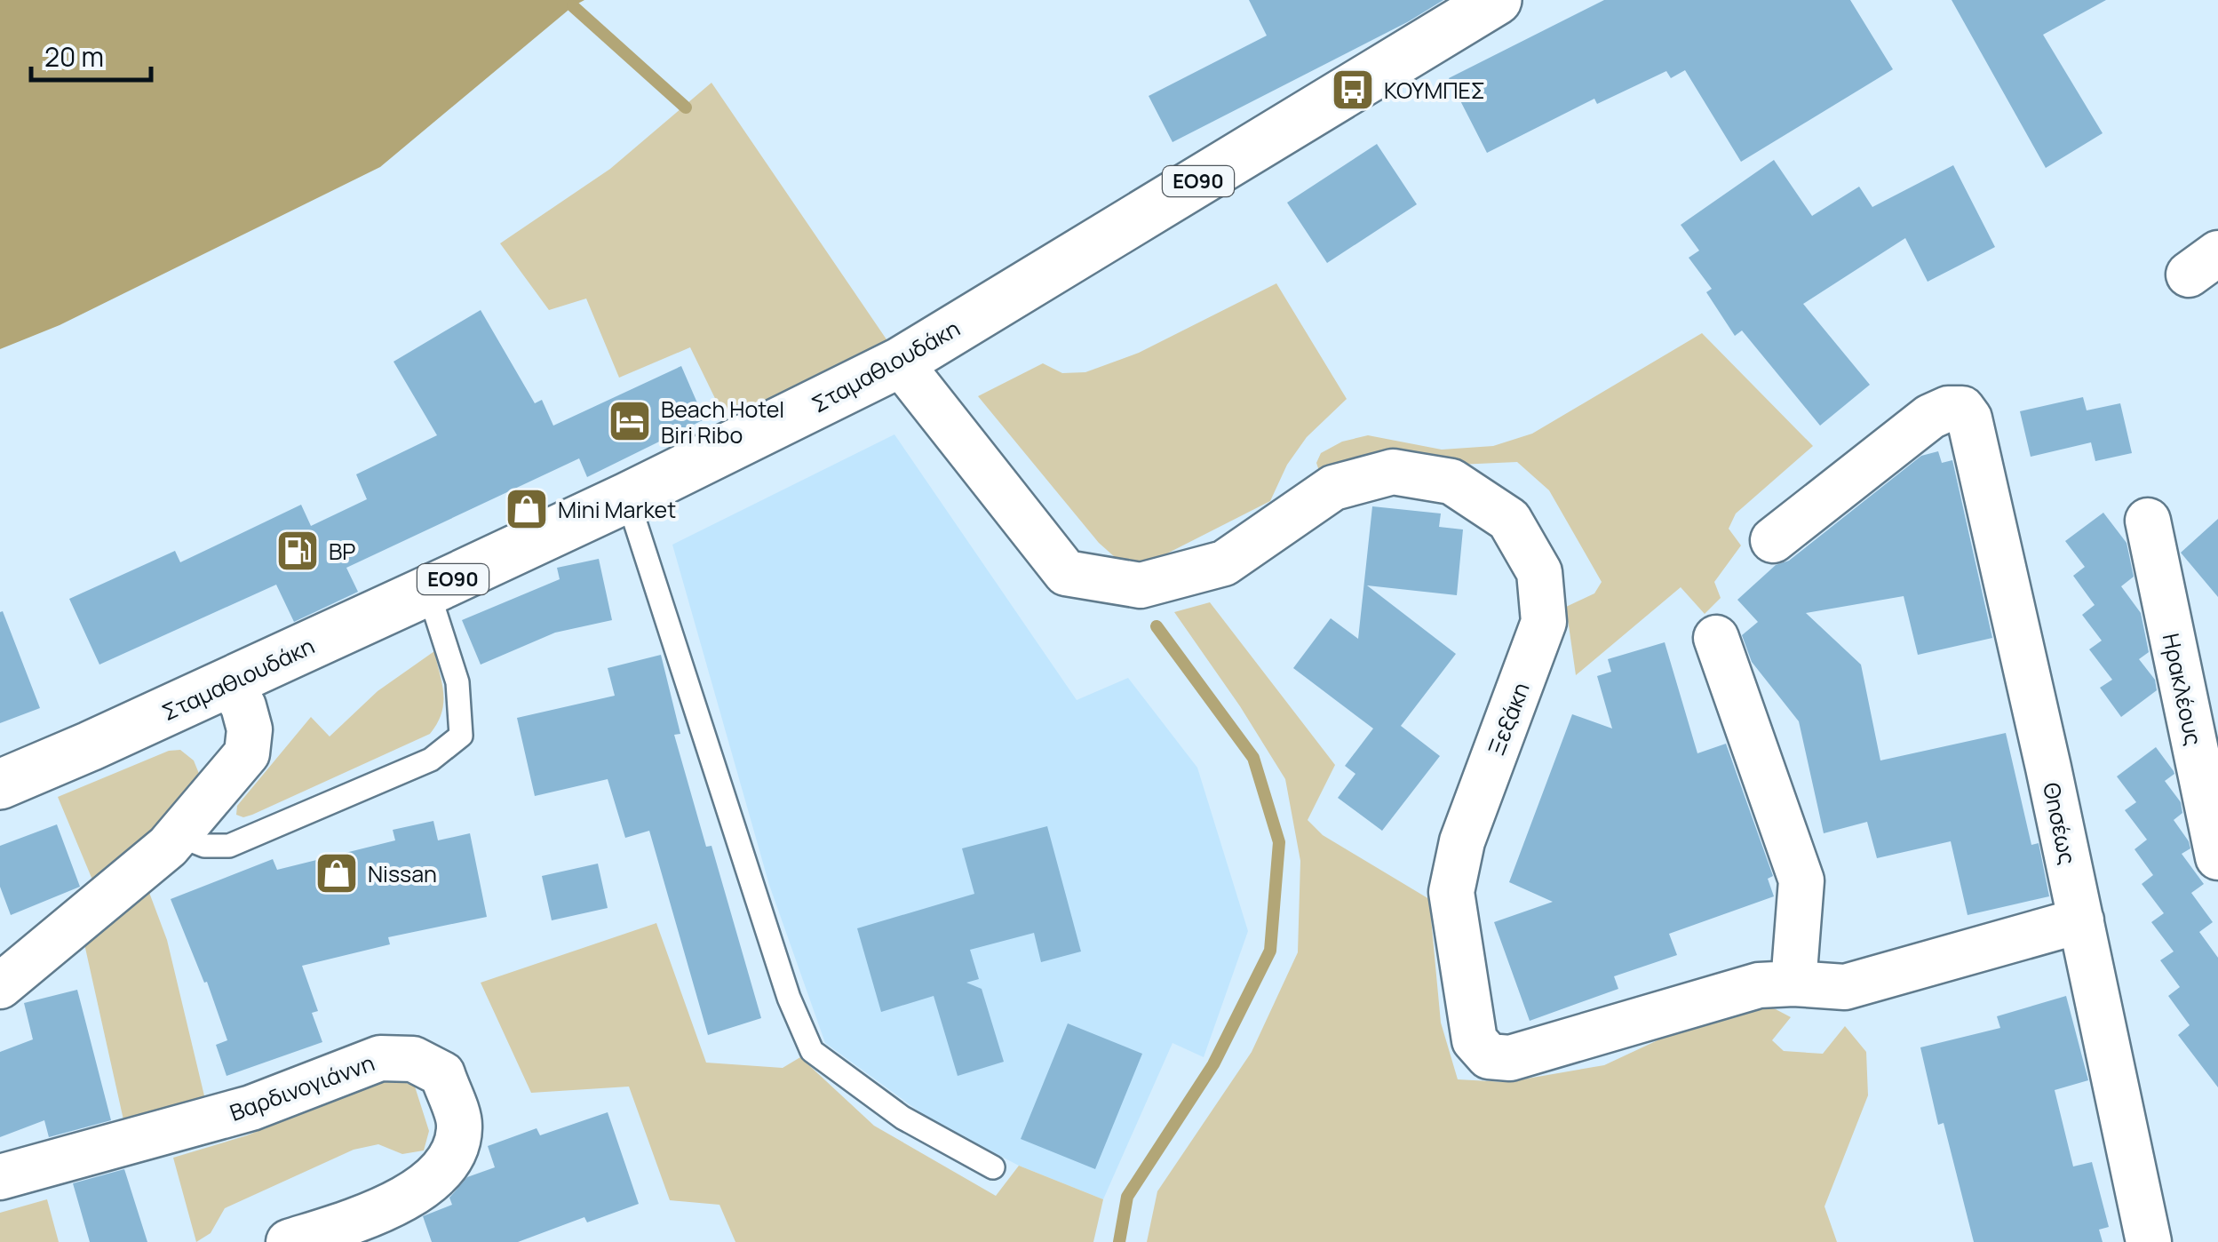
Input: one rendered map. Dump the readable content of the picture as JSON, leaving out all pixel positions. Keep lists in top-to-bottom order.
{
  "streets": {
    "main road": ["ΕΟ90", "Σταμαθιουδάκη"],
    "street": [
      "Ηρακλέους",
      "Ξεξάκη",
      "Θησέως",
      "Βαρδινογιάννη"
    ]
  },
  "crossings": [
    ["Σταμαθιουδάκη", "Ξεξάκη"],
    ["Ξεξάκη", "Θησέως"]
  ],
  "places": {
    "bus stop": ["ΚΟΥΜΠΕΣ"],
    "hotel": ["Beach Hotel Biri Ribo"],
    "shop": ["Mini Market", "Nissan"],
    "fuel station": ["BP"]
  },
  "scale_bar": "20 m"
}
